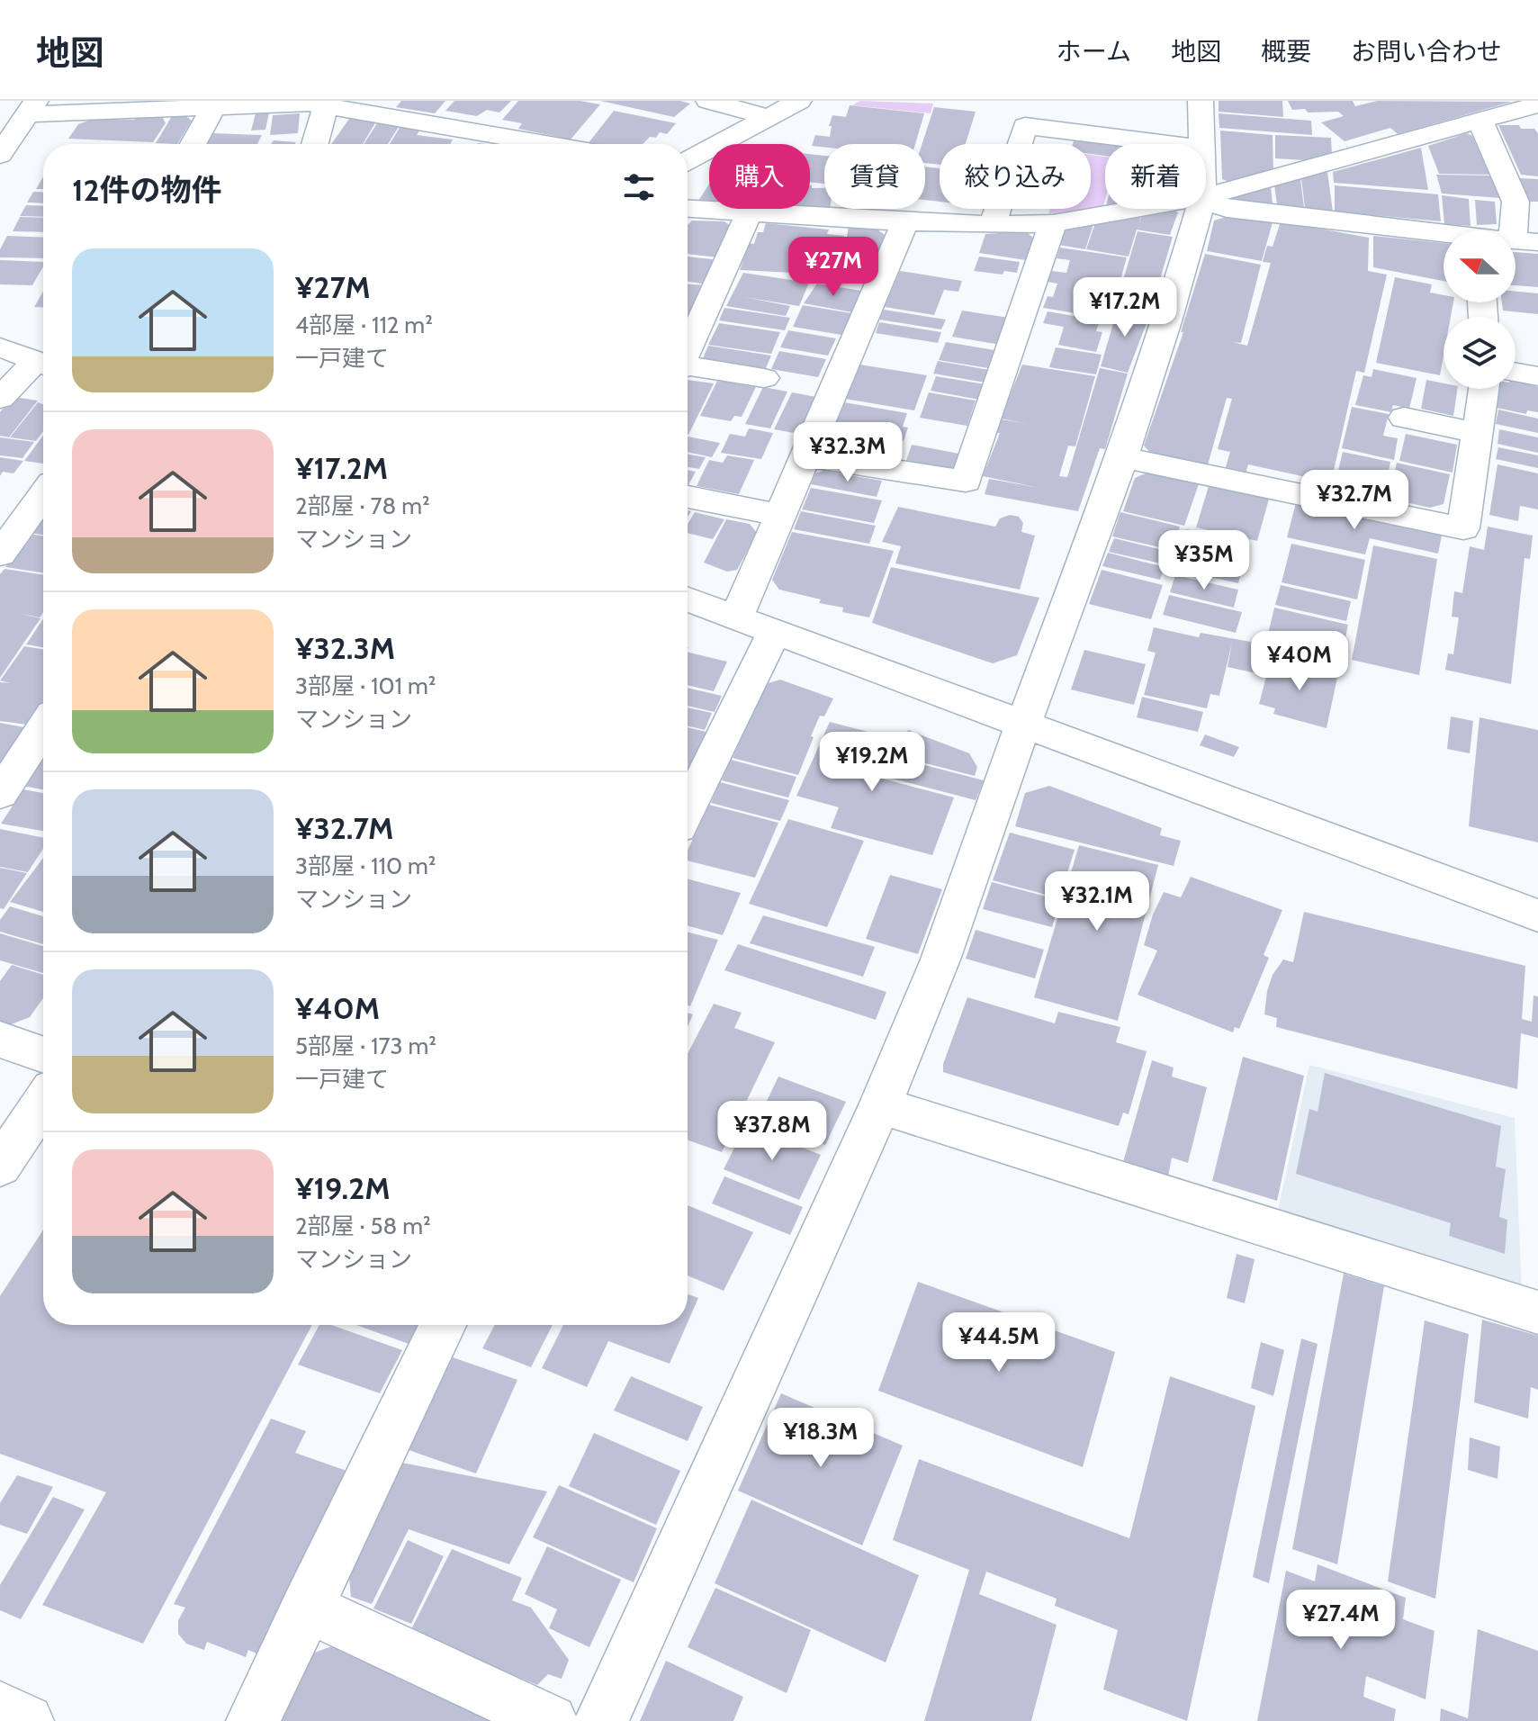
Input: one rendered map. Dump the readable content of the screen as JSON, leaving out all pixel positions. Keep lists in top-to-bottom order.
{
  "north": "left",
  "page": {
    "header": "地図",
    "nav": [
      "ホーム",
      "地図",
      "概要",
      "お問い合わせ"
    ],
    "chip": [
      "購入",
      "賃貸",
      "絞り込み",
      "新着"
    ],
    "heading": "12件の物件",
    "list": [
      {
        "name": "¥27M",
        "note": "4部屋 · 112 m² · 一戸建て"
      },
      {
        "name": "¥17.2M",
        "note": "2部屋 · 78 m² · マンション"
      },
      {
        "name": "¥32.3M",
        "note": "3部屋 · 101 m² · マンション"
      },
      {
        "name": "¥32.7M",
        "note": "3部屋 · 110 m² · マンション"
      },
      {
        "name": "¥40M",
        "note": "5部屋 · 173 m² · 一戸建て"
      },
      {
        "name": "¥19.2M",
        "note": "2部屋 · 58 m² · マンション"
      }
    ],
    "price": [
      "¥27M",
      "¥17.2M",
      "¥32.3M",
      "¥32.7M",
      "¥35M",
      "¥40M",
      "¥19.2M",
      "¥32.1M",
      "¥37.8M",
      "¥44.5M",
      "¥18.3M",
      "¥27.4M"
    ]
  }
}
